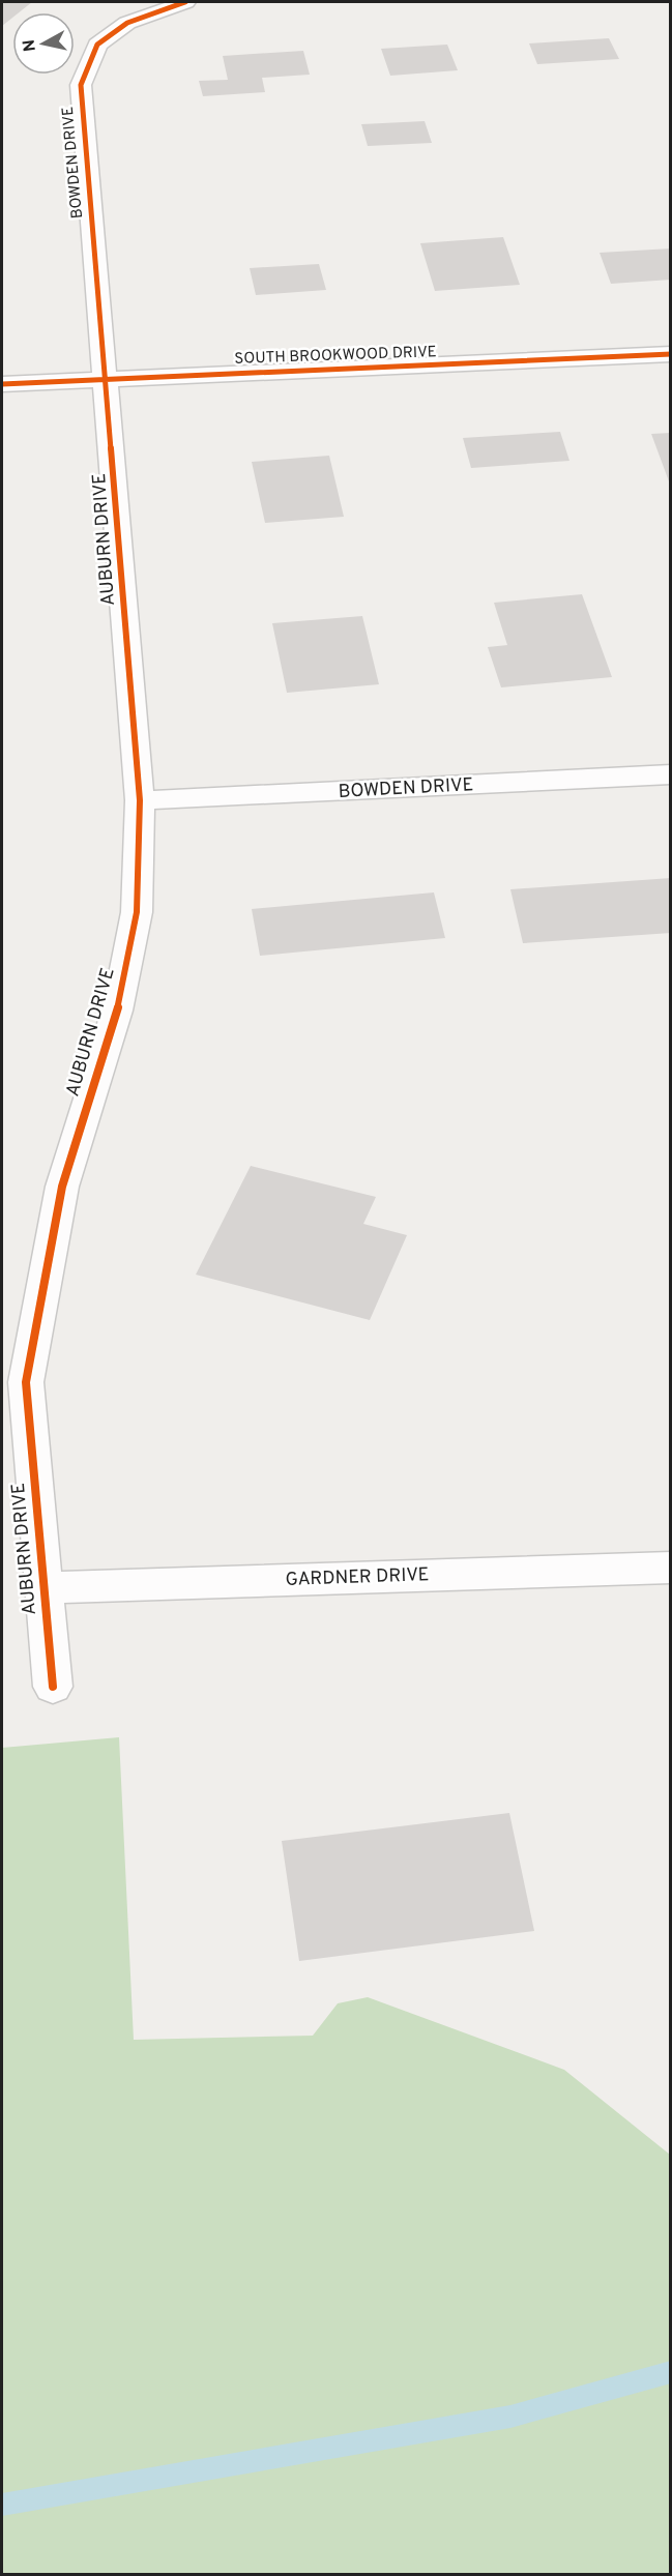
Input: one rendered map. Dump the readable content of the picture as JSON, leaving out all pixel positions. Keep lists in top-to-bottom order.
{
  "streets": {
    "street": [
      "BOWDEN DRIVE",
      "SOUTH BROOKWOOD DRIVE",
      "AUBURN DRIVE",
      "GARDNER DRIVE"
    ]
  },
  "crossings": [
    ["BOWDEN DRIVE", "SOUTH BROOKWOOD DRIVE"],
    ["BOWDEN DRIVE", "AUBURN DRIVE"],
    ["SOUTH BROOKWOOD DRIVE", "AUBURN DRIVE"],
    ["AUBURN DRIVE", "GARDNER DRIVE"]
  ],
  "north": "left"
}
